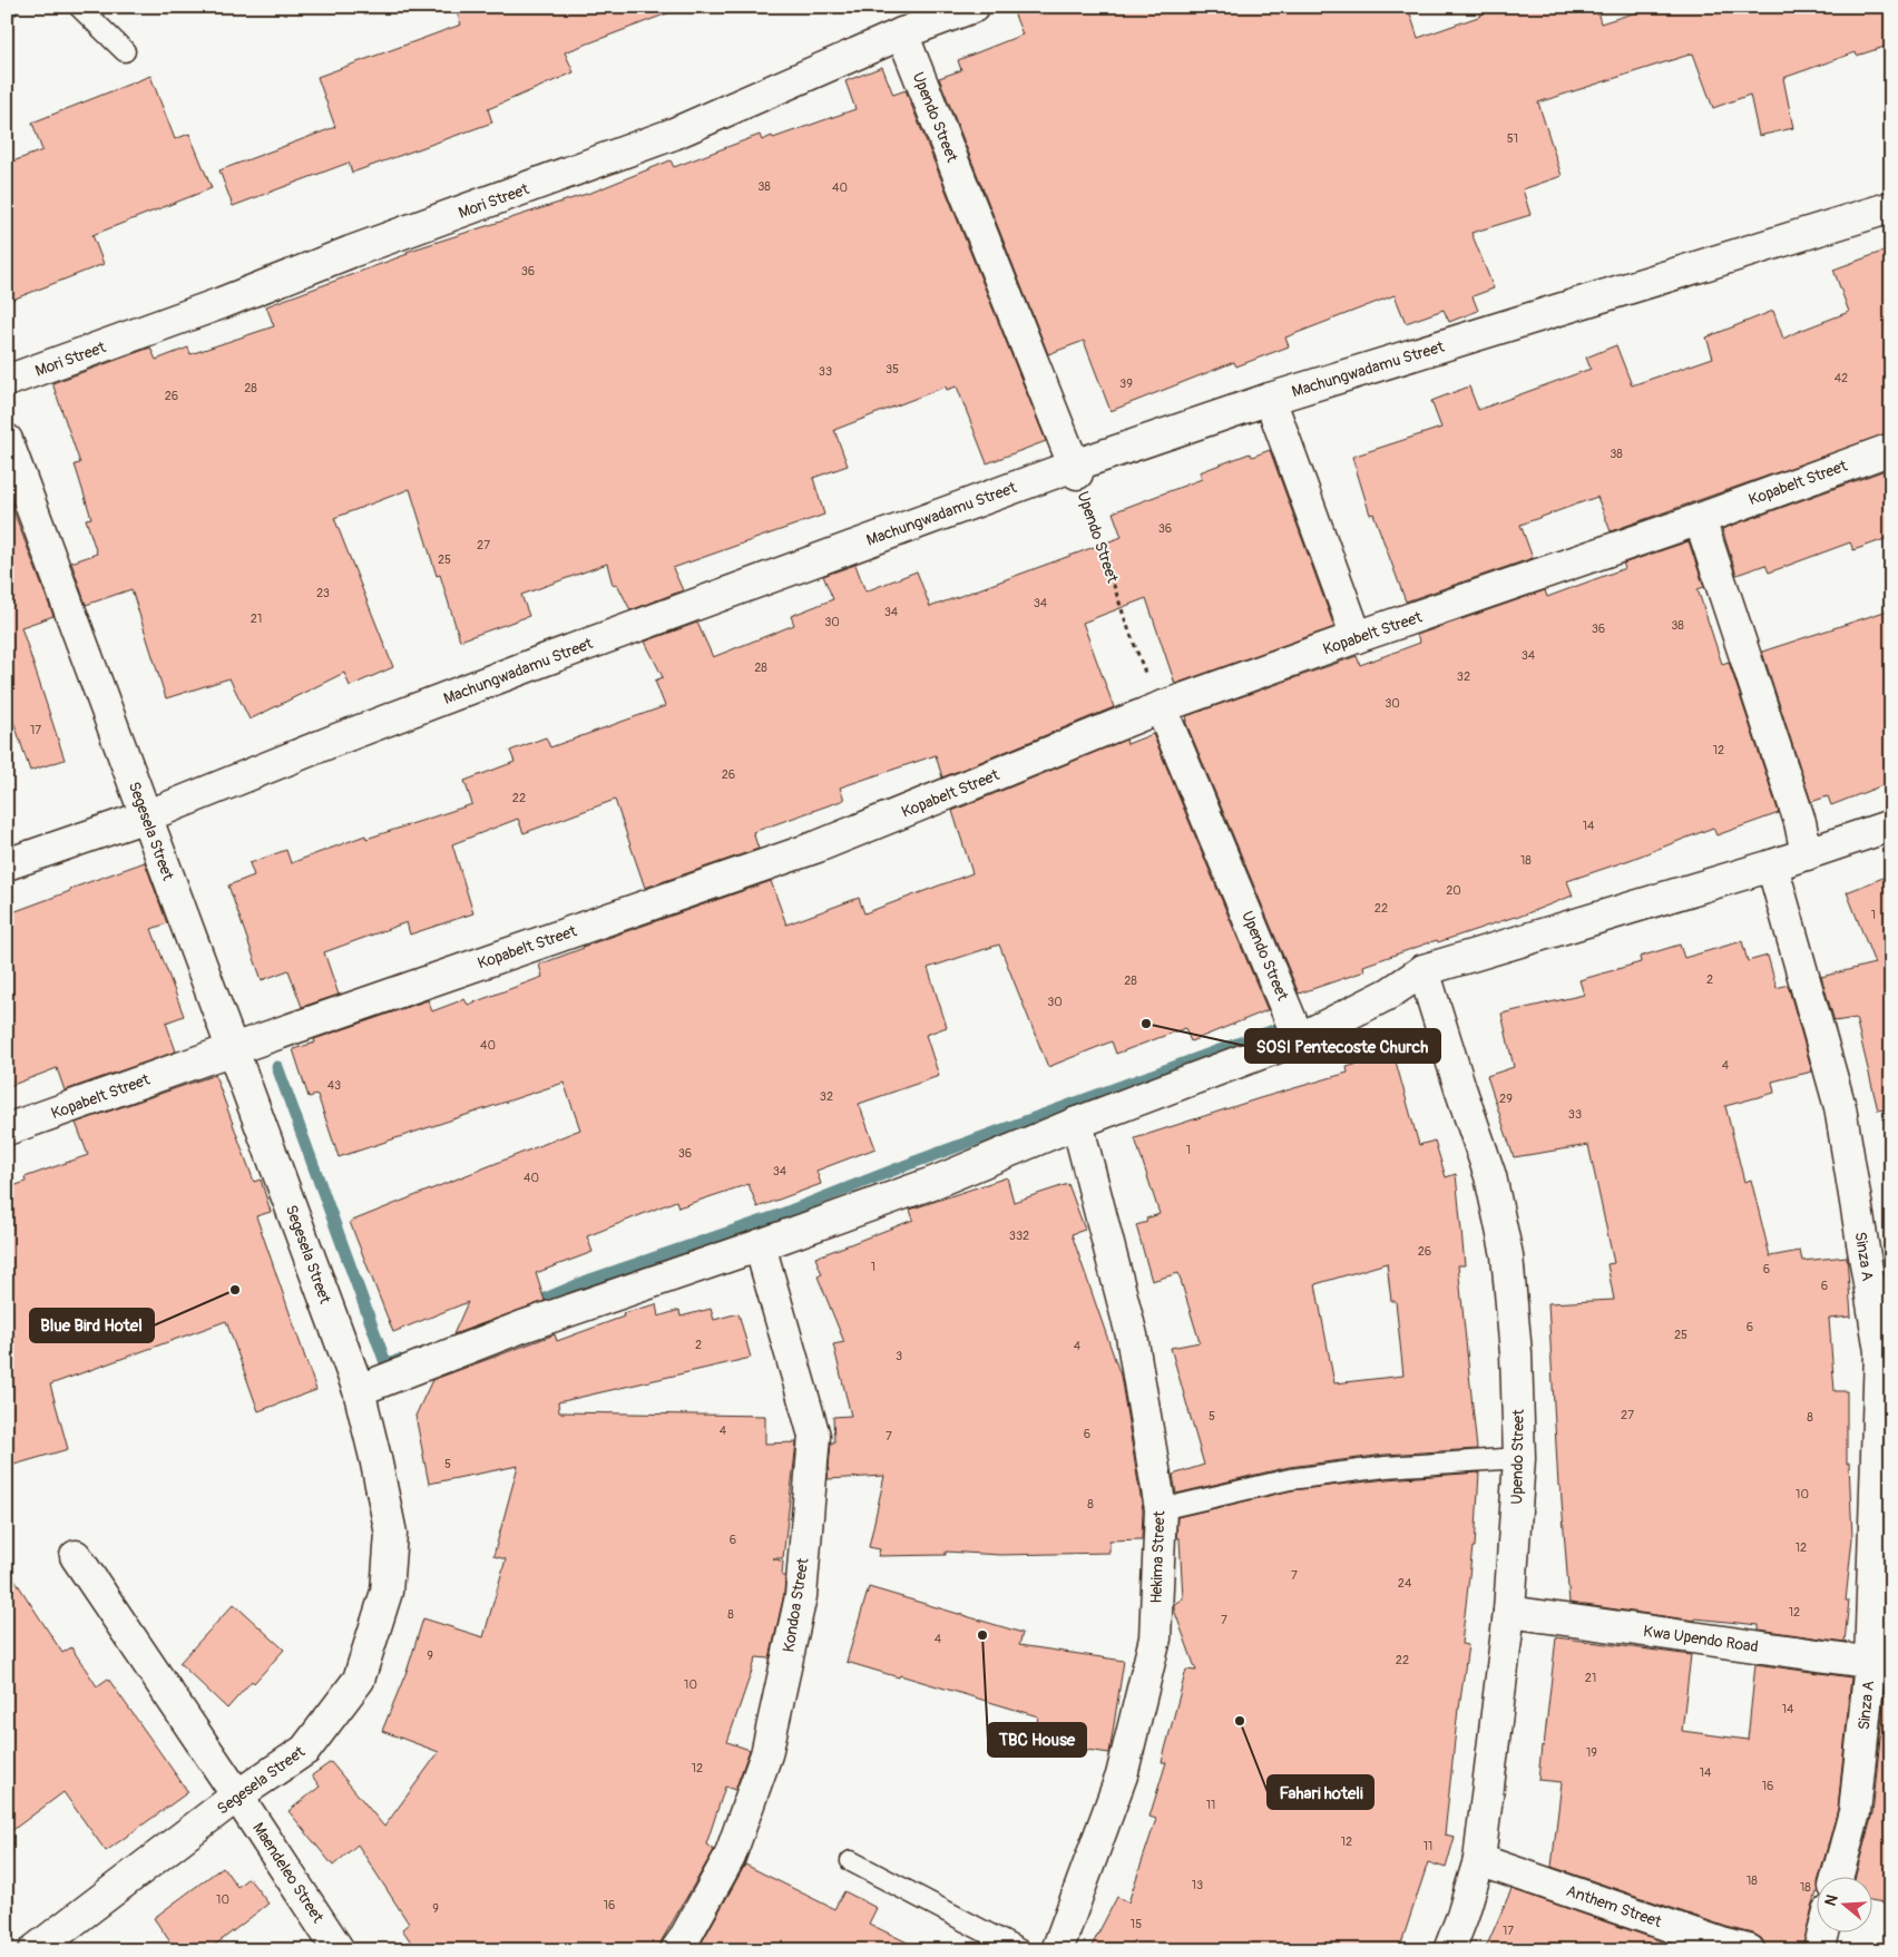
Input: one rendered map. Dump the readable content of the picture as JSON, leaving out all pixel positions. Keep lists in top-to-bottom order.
{
  "streets": {
    "street": [
      "Upendo Street",
      "Mori Street",
      "Machungwadamu Street",
      "Kopabelt Street",
      "Segesela Street",
      "Sinza A",
      "Hekima Street",
      "Kondoa Street",
      "Kwa Upendo Road",
      "Maendeleo Street",
      "Anthem Street"
    ]
  },
  "crossings": [
    ["Upendo Street", "Mori Street"],
    ["Upendo Street", "Machungwadamu Street"],
    ["Upendo Street", "Kopabelt Street"],
    ["Upendo Street", "Kwa Upendo Road"],
    ["Upendo Street", "Anthem Street"],
    ["Machungwadamu Street", "Segesela Street"],
    ["Kopabelt Street", "Segesela Street"],
    ["Segesela Street", "Maendeleo Street"],
    ["Sinza A", "Kwa Upendo Road"]
  ],
  "places": [
    "SOSI Pentecoste Church",
    "Blue Bird Hotel",
    "TBC House",
    "Fahari hoteli"
  ],
  "house_numbers": [
    "51",
    "38",
    "40",
    "36",
    "35",
    "33",
    "42",
    "39",
    "28",
    "26",
    "38",
    "36",
    "27",
    "25",
    "23",
    "34",
    "34",
    "21",
    "30",
    "38",
    "36",
    "34",
    "28",
    "32",
    "30",
    "17",
    "12",
    "26",
    "22",
    "14",
    "18",
    "20",
    "22",
    "1",
    "2",
    "28",
    "30",
    "40",
    "4",
    "43",
    "32",
    "29",
    "33",
    "1",
    "36",
    "34",
    "40",
    "332",
    "26",
    "1",
    "6",
    "6",
    "6",
    "25",
    "2",
    "4",
    "3",
    "27",
    "5",
    "8",
    "4",
    "6",
    "7",
    "5",
    "10",
    "8",
    "6",
    "12",
    "7",
    "24",
    "12",
    "8",
    "7",
    "4",
    "9",
    "22",
    "21",
    "10",
    "14",
    "19",
    "12",
    "14",
    "16",
    "11",
    "12",
    "11",
    "18",
    "13",
    "18",
    "10",
    "16",
    "9",
    "15",
    "17"
  ],
  "north": "left"
}
